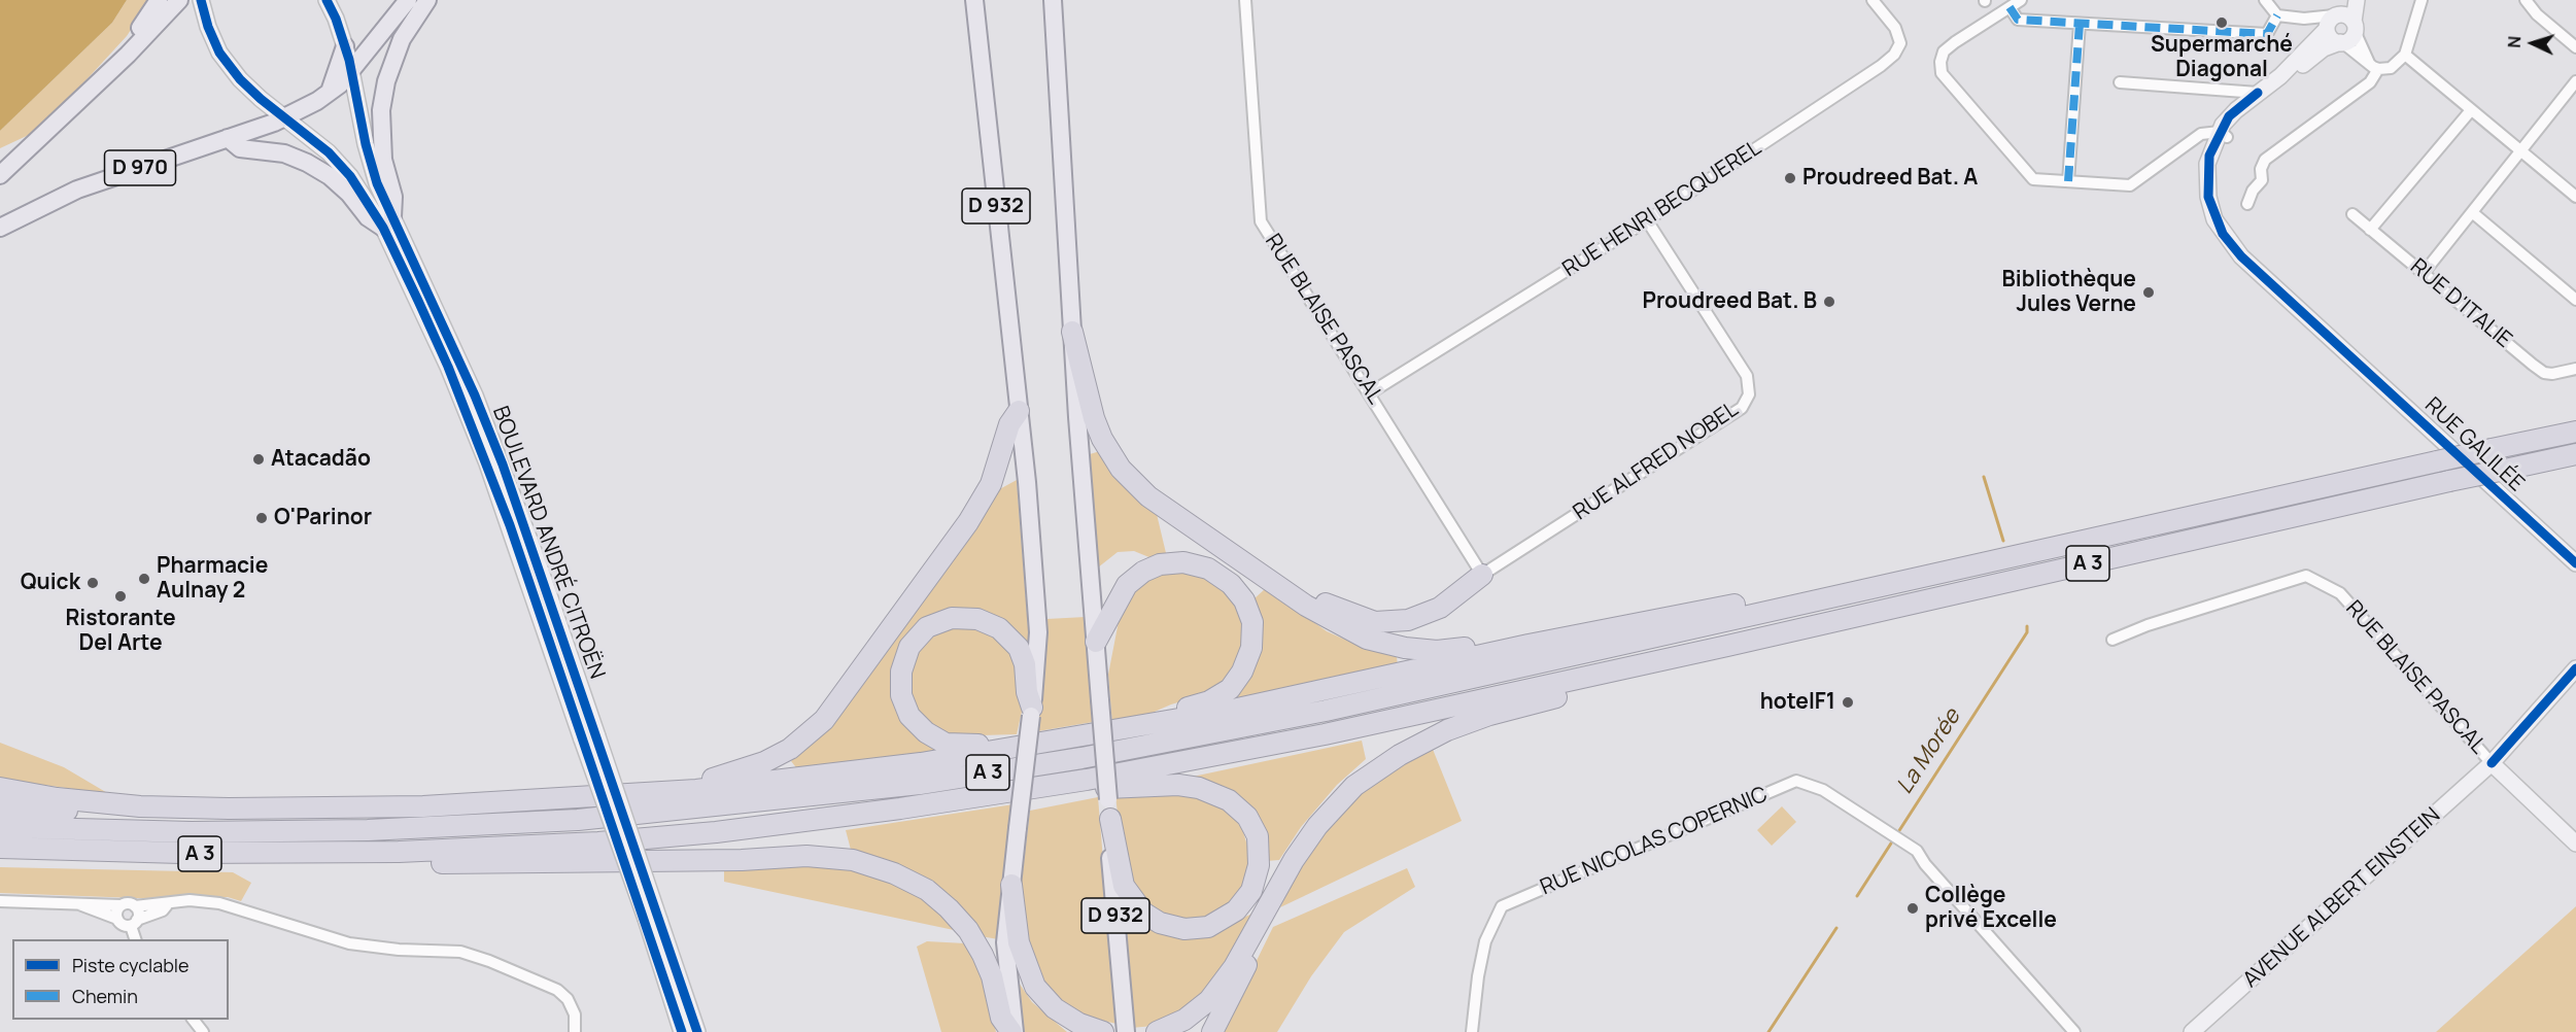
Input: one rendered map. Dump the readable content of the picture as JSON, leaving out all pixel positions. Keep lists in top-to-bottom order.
{
  "streets": {
    "highway": ["A 3"],
    "main road": ["D 970", "D 932"],
    "street": [
      "RUE HENRI BECQUEREL",
      "RUE D'ITALIE",
      "RUE BLAISE PASCAL",
      "RUE GALILÉE",
      "RUE ALFRED NOBEL",
      "BOULEVARD ANDRÉ CITROËN",
      "RUE NICOLAS COPERNIC",
      "AVENUE ALBERT EINSTEIN"
    ]
  },
  "crossings": [
    ["D 970", "BOULEVARD ANDRÉ CITROËN"],
    ["RUE HENRI BECQUEREL", "RUE BLAISE PASCAL"],
    ["RUE HENRI BECQUEREL", "RUE ALFRED NOBEL"],
    ["RUE BLAISE PASCAL", "RUE ALFRED NOBEL"],
    ["RUE BLAISE PASCAL", "AVENUE ALBERT EINSTEIN"]
  ],
  "water": ["La Morée"],
  "places": [
    "Supermarché Diagonal",
    "Proudreed Bat. A",
    "Bibliothèque Jules Verne",
    "Proudreed Bat. B",
    "Atacadão",
    "O'Parinor",
    "Pharmacie Aulnay 2",
    "Quick",
    "Ristorante Del Arte",
    "hotelF1",
    "Collège privé Excelle"
  ],
  "legend": ["Piste cyclable", "Chemin"],
  "north": "left"
}
